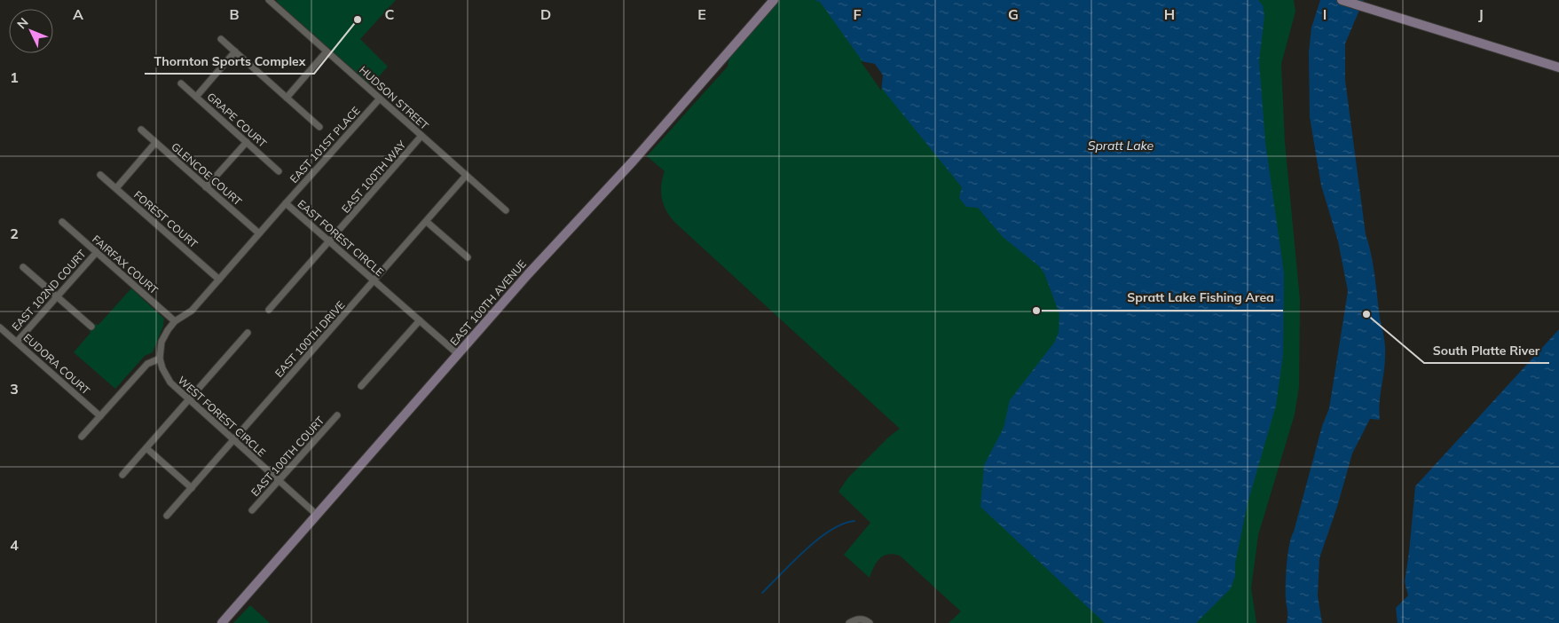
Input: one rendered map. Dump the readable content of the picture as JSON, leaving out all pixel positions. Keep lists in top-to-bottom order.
{
  "streets": {
    "street": [
      "HUDSON STREET",
      "GRAPE COURT",
      "EAST 101ST PLACE",
      "GLENCOE COURT",
      "EAST 100TH WAY",
      "FOREST COURT",
      "EAST FOREST CIRCLE",
      "FAIRFAX COURT",
      "EAST 102ND COURT",
      "EAST 100TH AVENUE",
      "EAST 100TH DRIVE",
      "EUDORA COURT",
      "WEST FOREST CIRCLE",
      "EAST 100TH COURT"
    ]
  },
  "crossings": [
    ["HUDSON STREET", "EAST 101ST PLACE"],
    ["HUDSON STREET", "EAST 100TH WAY"],
    ["HUDSON STREET", "EAST 100TH DRIVE"],
    ["EAST 101ST PLACE", "EAST FOREST CIRCLE"],
    ["GLENCOE COURT", "EAST FOREST CIRCLE"],
    ["EAST 100TH WAY", "EAST FOREST CIRCLE"],
    ["FOREST COURT", "EAST FOREST CIRCLE"],
    ["EAST FOREST CIRCLE", "EAST 100TH AVENUE"],
    ["EAST FOREST CIRCLE", "EAST 100TH DRIVE"],
    ["FAIRFAX COURT", "EAST 102ND COURT"],
    ["EAST 102ND COURT", "EUDORA COURT"],
    ["EAST 100TH AVENUE", "WEST FOREST CIRCLE"],
    ["EAST 100TH DRIVE", "WEST FOREST CIRCLE"],
    ["WEST FOREST CIRCLE", "EAST 100TH COURT"]
  ],
  "water": ["Spratt Lake"],
  "places": ["Thornton Sports Complex", "Spratt Lake Fishing Area", "South Platte River"],
  "north": "top left",
  "grid": {
    "columns": [
      "A",
      "B",
      "C",
      "D",
      "E",
      "F",
      "G",
      "H",
      "I",
      "J"
    ],
    "rows": [
      "1",
      "2",
      "3",
      "4"
    ]
  }
}
